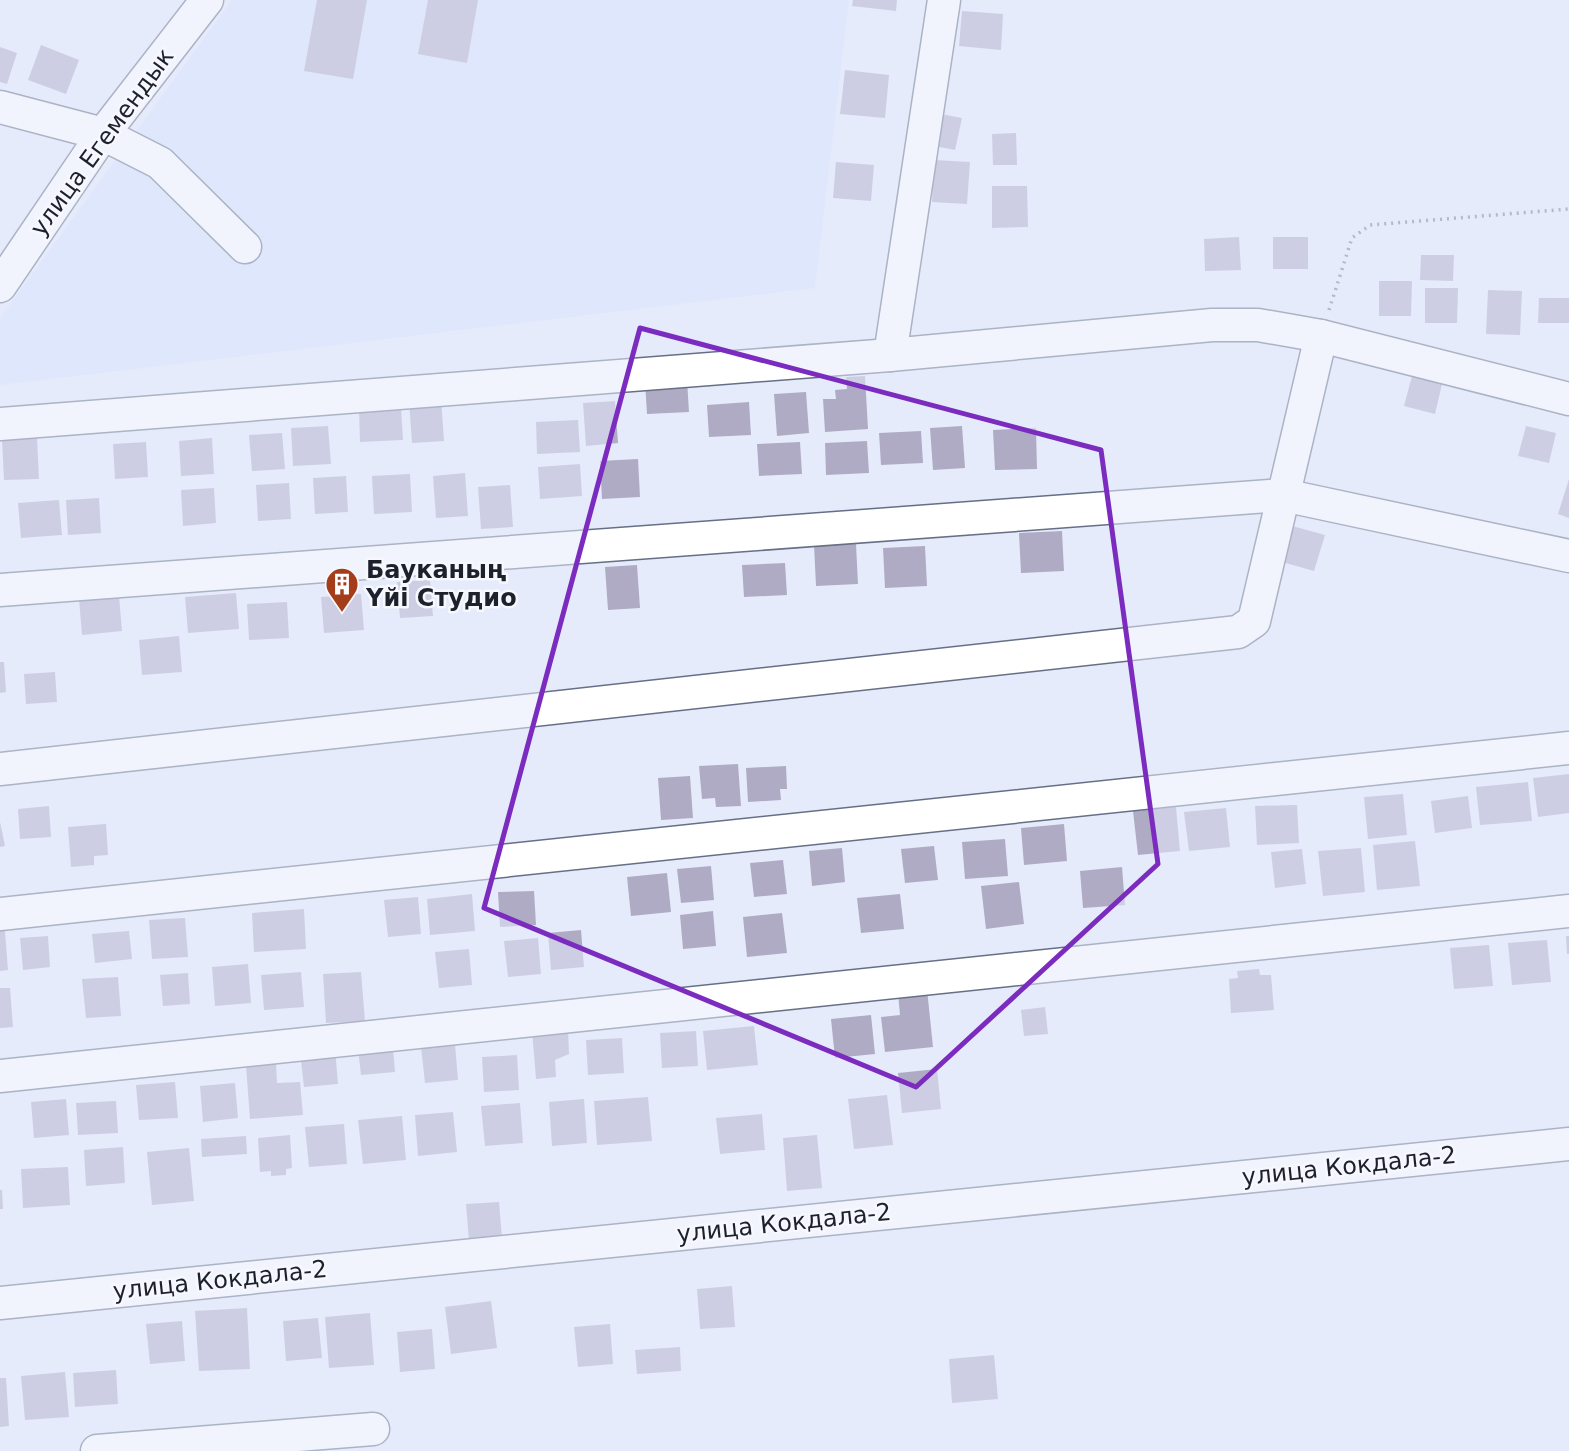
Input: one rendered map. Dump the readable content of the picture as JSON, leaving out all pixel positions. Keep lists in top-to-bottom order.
{
  "streets": {
    "street": ["улица Егемендык", "улица Кокдала-2"]
  },
  "places": {
    "building": ["Бауканың Үйі Студио"]
  }
}
